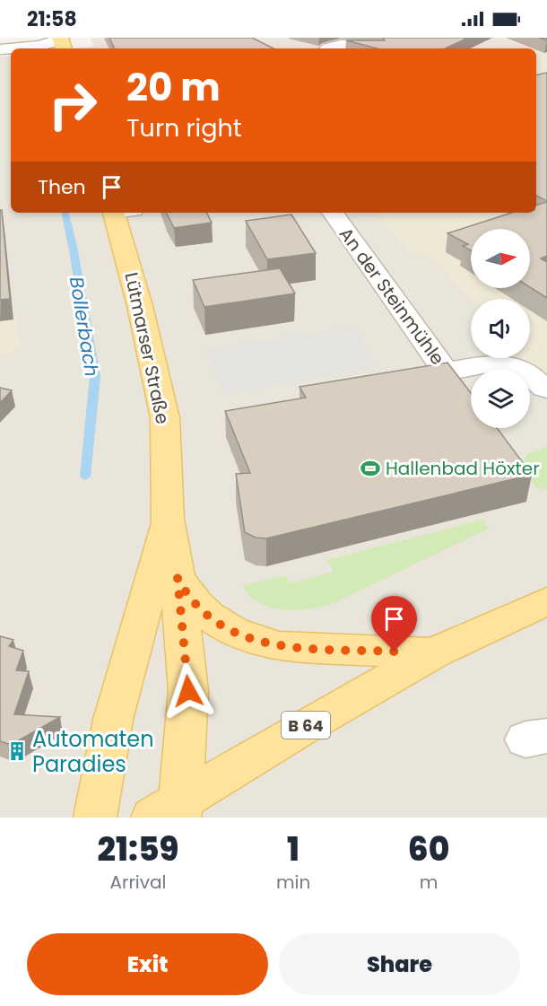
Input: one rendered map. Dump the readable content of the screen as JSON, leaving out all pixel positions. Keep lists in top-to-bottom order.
{
  "streets": {
    "main road": ["Lütmarser Straße", "B 64"],
    "street": ["An der Steinmühle"]
  },
  "crossings": [
    ["Lütmarser Straße", "B 64"]
  ],
  "water": ["Bollerbach"],
  "places": {
    "sports": ["Hallenbad Höxter"],
    "building": ["Automaten Paradies"]
  },
  "north": "right",
  "page": {
    "status": "21:58",
    "turn": ["20 m", "Turn right"],
    "then": "Then",
    "eta": [
      "21:59",
      "Arrival",
      "1",
      "min",
      "60",
      "m"
    ],
    "buttons": ["Exit", "Share"]
  }
}
